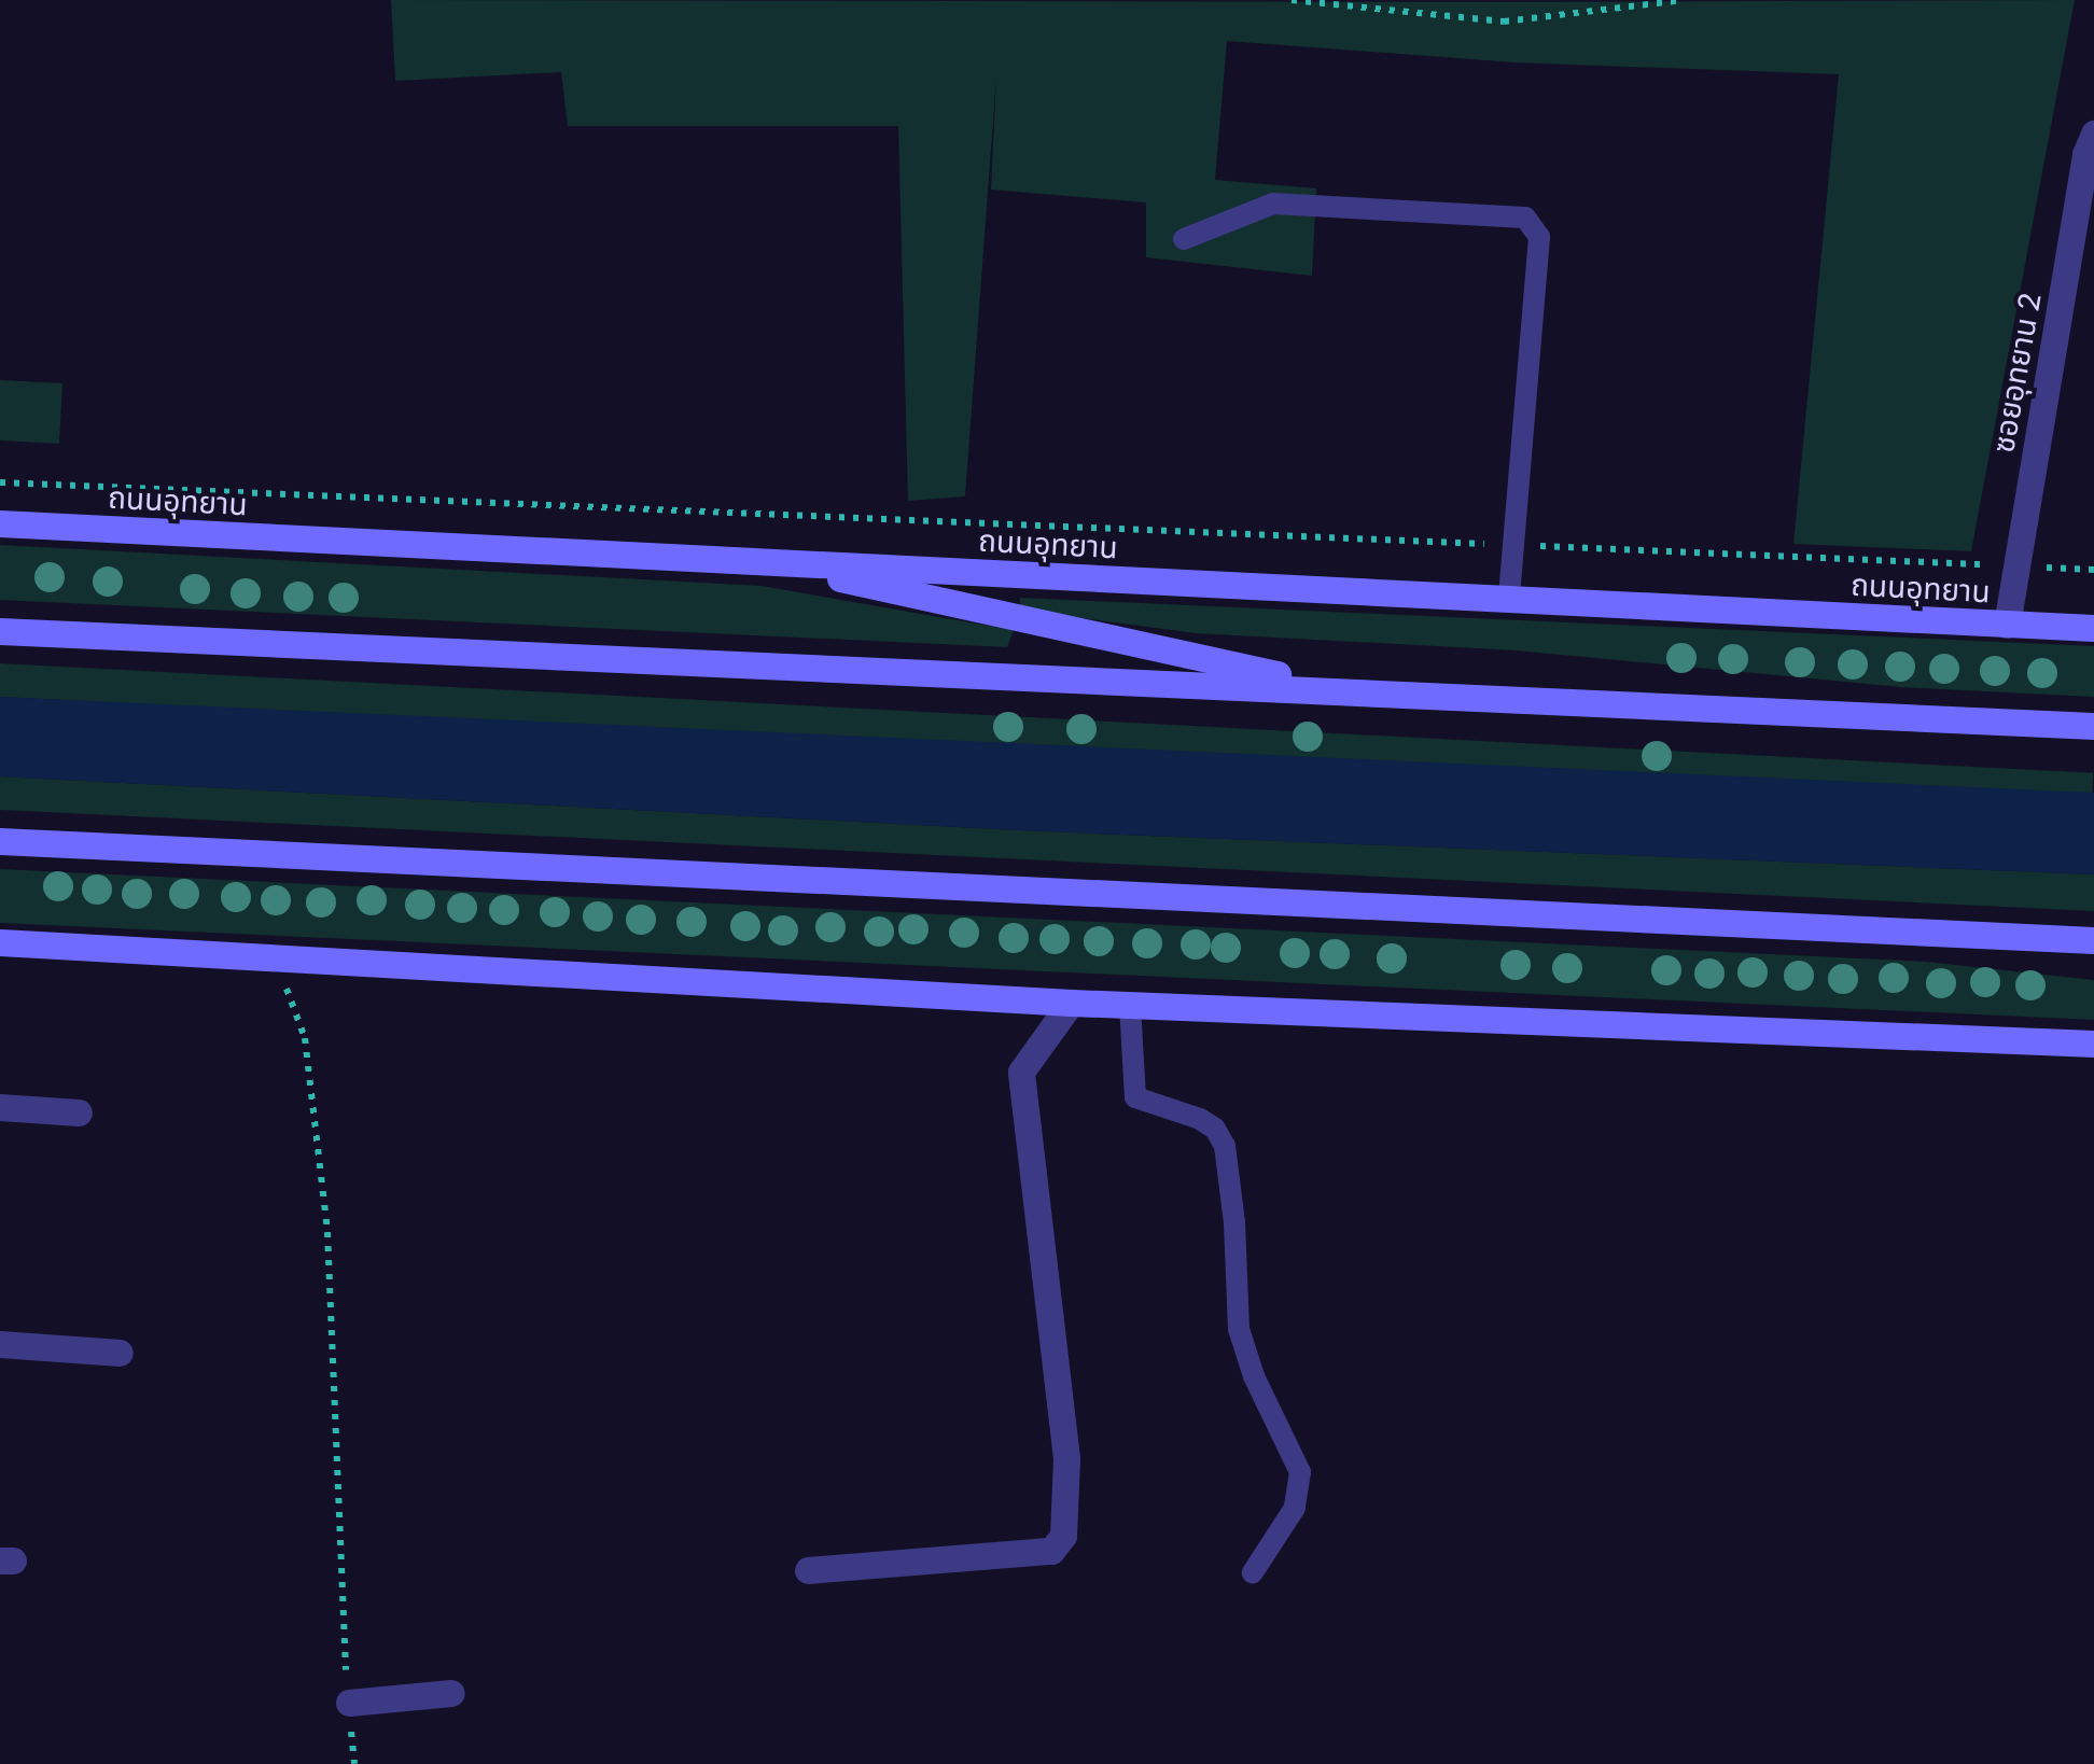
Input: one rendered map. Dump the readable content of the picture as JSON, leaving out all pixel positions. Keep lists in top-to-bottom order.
{
  "streets": {
    "main road": ["ถนนอุทยาน"],
    "street": ["ซอยอุทยาน 2"]
  },
  "crossings": [
    ["ซอยอุทยาน 2", "ถนนอุทยาน"]
  ]
}
